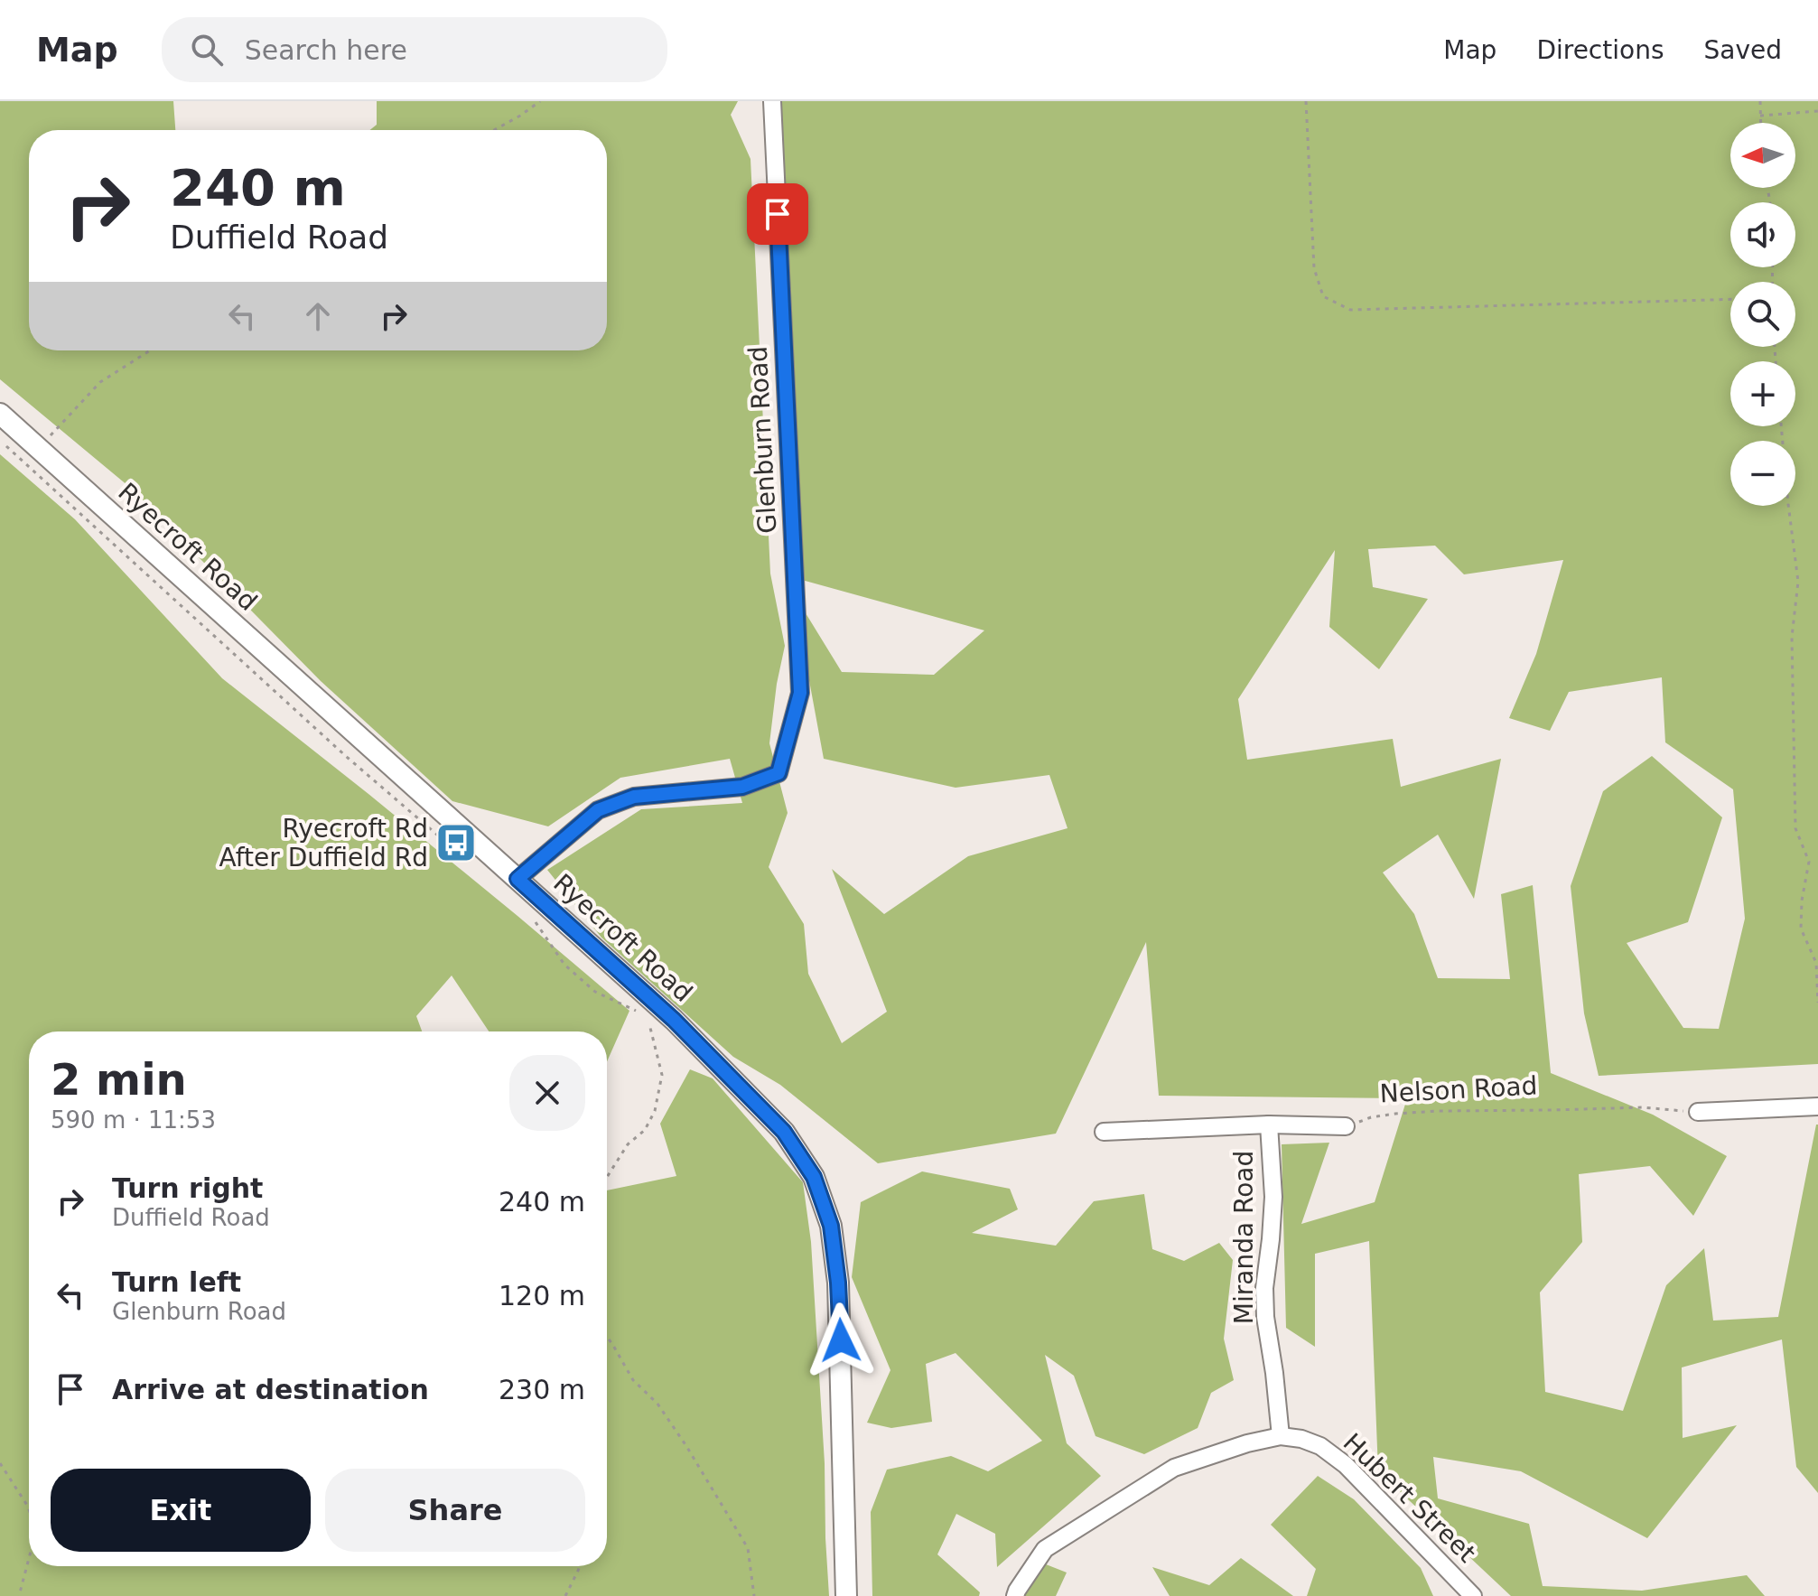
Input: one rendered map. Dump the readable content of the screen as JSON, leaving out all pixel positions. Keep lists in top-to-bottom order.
{
  "streets": {
    "street": [
      "Glenburn Road",
      "Ryecroft Road",
      "Miranda Road",
      "Hubert Street"
    ],
    "path": ["Nelson Road"]
  },
  "crossings": [
    ["Glenburn Road", "Ryecroft Road"],
    ["Miranda Road", "Hubert Street"]
  ],
  "places": {
    "bus stop": ["Ryecroft Rd After Duffield Rd"]
  },
  "north": "left",
  "page": {
    "header": "Map",
    "search": "Search here",
    "nav": ["Map", "Directions", "Saved"],
    "map_buttons": ["+", "−"],
    "turn": ["240 m", "Duffield Road"],
    "heading": ["2 min", "590 m · 11:53"],
    "list": [
      {
        "name": "Turn right",
        "note": "Duffield Road",
        "value": "240 m"
      },
      {
        "name": "Turn left",
        "note": "Glenburn Road",
        "value": "120 m"
      },
      {
        "name": "Arrive at destination",
        "value": "230 m"
      }
    ],
    "buttons": ["Exit", "Share"]
  }
}
